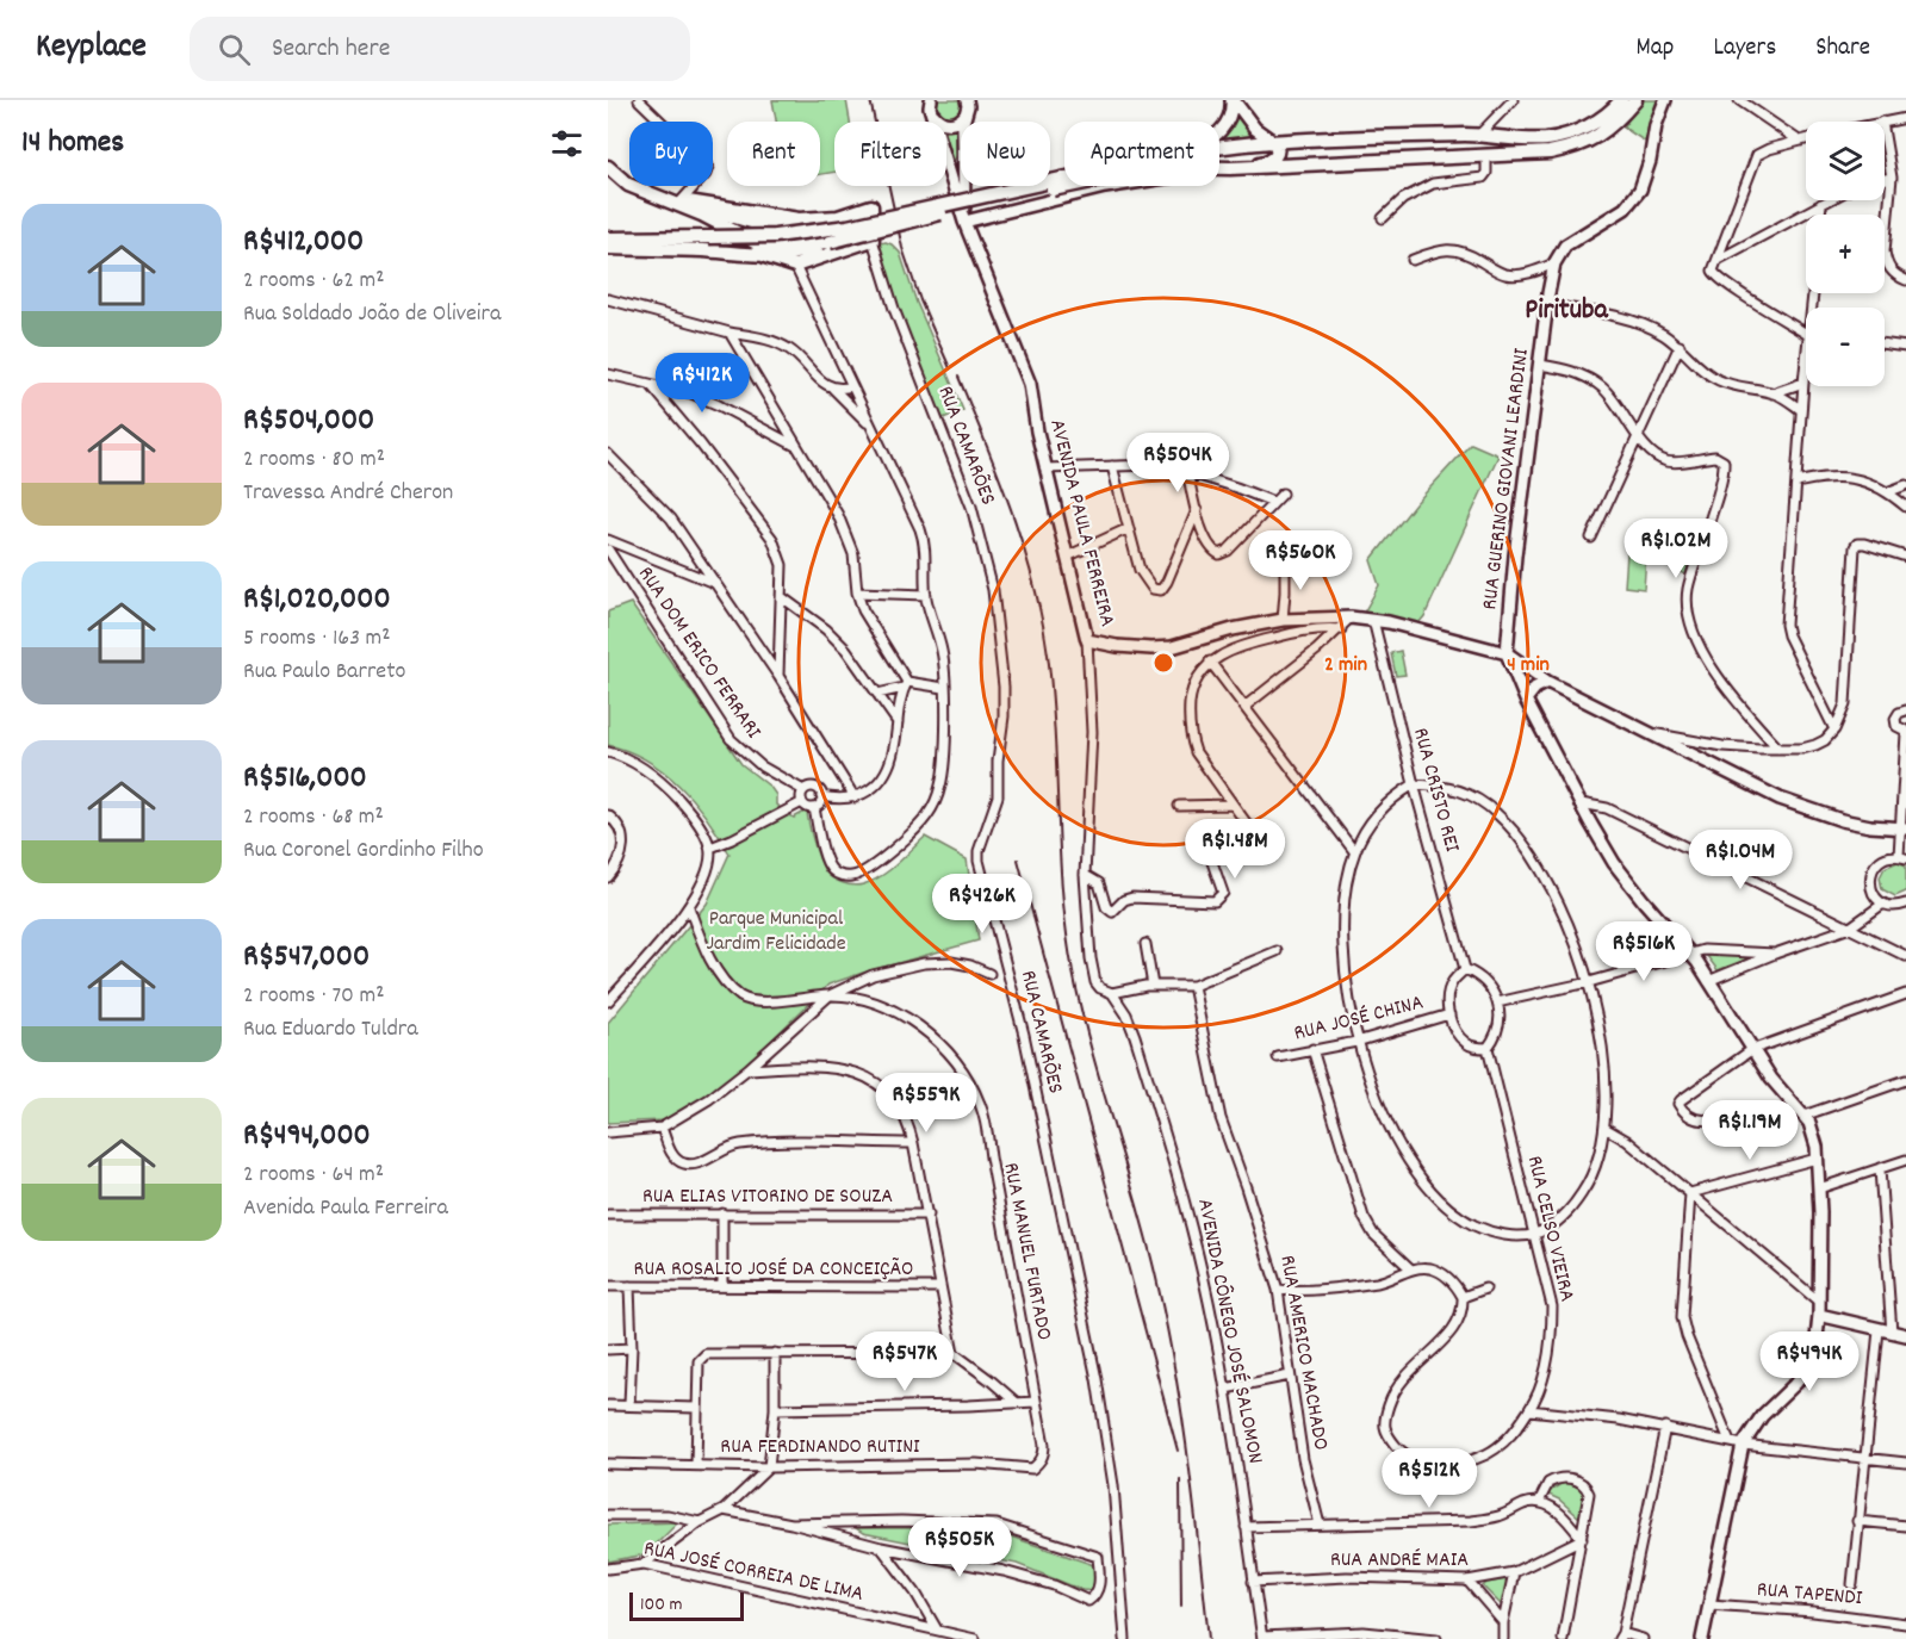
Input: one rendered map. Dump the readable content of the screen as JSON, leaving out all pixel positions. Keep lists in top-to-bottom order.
{
  "streets": {
    "main road": ["RUA GUERINO GIOVANI LEARDINI", "AVENIDA PAULA FERREIRA"],
    "street": [
      "RUA CAMARÕES",
      "RUA DOM ERICO FERRARI",
      "RUA CRISTO REI",
      "RUA JOSÉ CHINA",
      "RUA ELIAS VITORINO DE SOUZA",
      "RUA CELSO VIEIRA",
      "RUA MANUEL FURTADO",
      "RUA ROSALIO JOSÉ DA CONCEIÇÃO",
      "AVENIDA CÔNEGO JOSÉ SALOMON",
      "RUA AMERICO MACHADO",
      "RUA FERDINANDO RUTINI",
      "RUA ANDRÉ MAIA",
      "RUA JOSÉ CORREIA DE LIMA",
      "RUA TAPENDI"
    ]
  },
  "crossings": [
    ["RUA GUERINO GIOVANI LEARDINI", "AVENIDA PAULA FERREIRA"],
    ["AVENIDA PAULA FERREIRA", "RUA CRISTO REI"],
    ["RUA CRISTO REI", "RUA JOSÉ CHINA"],
    ["RUA CRISTO REI", "RUA CELSO VIEIRA"],
    ["RUA JOSÉ CHINA", "RUA CELSO VIEIRA"],
    ["RUA MANUEL FURTADO", "RUA FERDINANDO RUTINI"],
    ["AVENIDA CÔNEGO JOSÉ SALOMON", "RUA ANDRÉ MAIA"]
  ],
  "districts": ["Pirituba"],
  "parks": ["Parque Municipal Jardim Felicidade"],
  "scale_bar": "100 m",
  "page": {
    "header": "Keyplace",
    "search": "Search here",
    "nav": ["Map", "Layers", "Share"],
    "heading": "14 homes",
    "map_buttons": ["+", "−"],
    "chip": [
      "Buy",
      "Rent",
      "Filters",
      "New",
      "Apartment"
    ],
    "list": [
      {
        "name": "R$412,000",
        "note": "2 rooms · 62 m² · Rua Soldado João de Oliveira"
      },
      {
        "name": "R$504,000",
        "note": "2 rooms · 80 m² · Travessa André Cheron"
      },
      {
        "name": "R$1,020,000",
        "note": "5 rooms · 163 m² · Rua Paulo Barreto"
      },
      {
        "name": "R$516,000",
        "note": "2 rooms · 68 m² · Rua Coronel Gordinho Filho"
      },
      {
        "name": "R$547,000",
        "note": "2 rooms · 70 m² · Rua Eduardo Tuldra"
      },
      {
        "name": "R$494,000",
        "note": "2 rooms · 64 m² · Avenida Paula Ferreira"
      }
    ],
    "price": [
      "R$412K",
      "R$504K",
      "R$1.02M",
      "R$560K",
      "R$1.48M",
      "R$1.04M",
      "R$426K",
      "R$516K",
      "R$559K",
      "R$1.19M",
      "R$547K",
      "R$494K",
      "R$512K",
      "R$505K"
    ],
    "scale": "100 m"
  },
  "rings": ["2 min", "4 min"]
}
